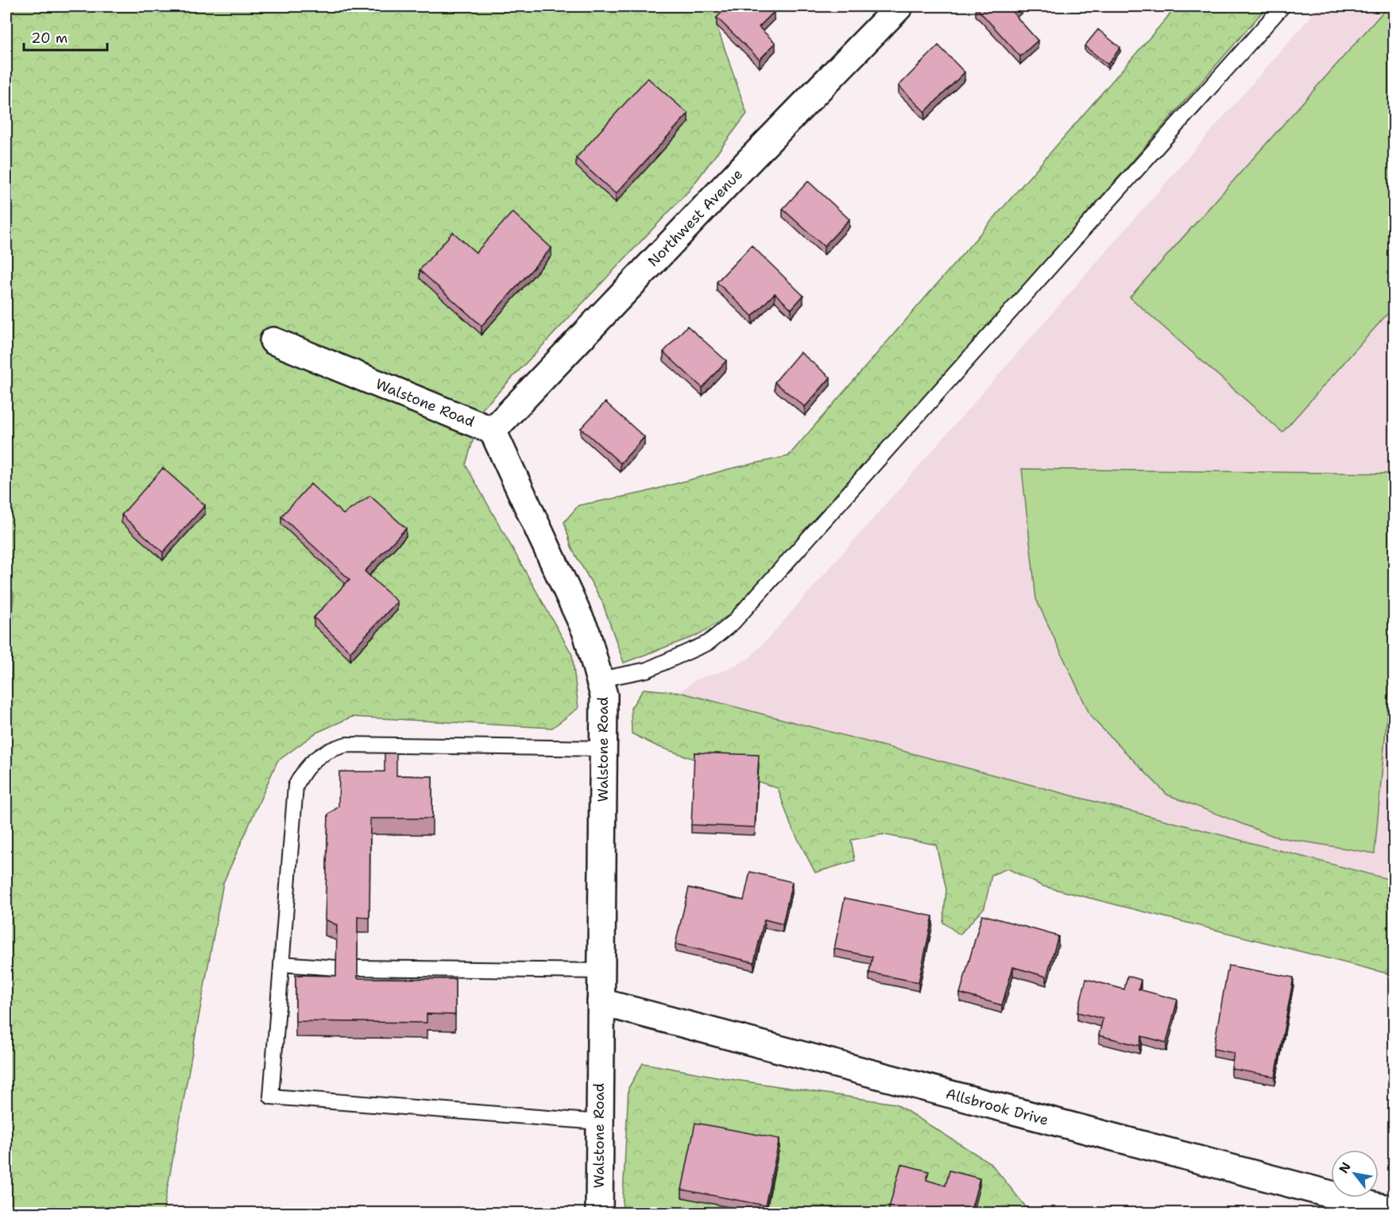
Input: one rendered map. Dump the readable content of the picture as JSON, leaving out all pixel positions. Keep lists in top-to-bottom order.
{
  "streets": {
    "street": ["Northwest Avenue", "Walstone Road", "Allsbrook Drive"]
  },
  "crossings": [
    ["Northwest Avenue", "Walstone Road"],
    ["Walstone Road", "Allsbrook Drive"]
  ],
  "scale_bar": "20 m",
  "north": "top left"
}
